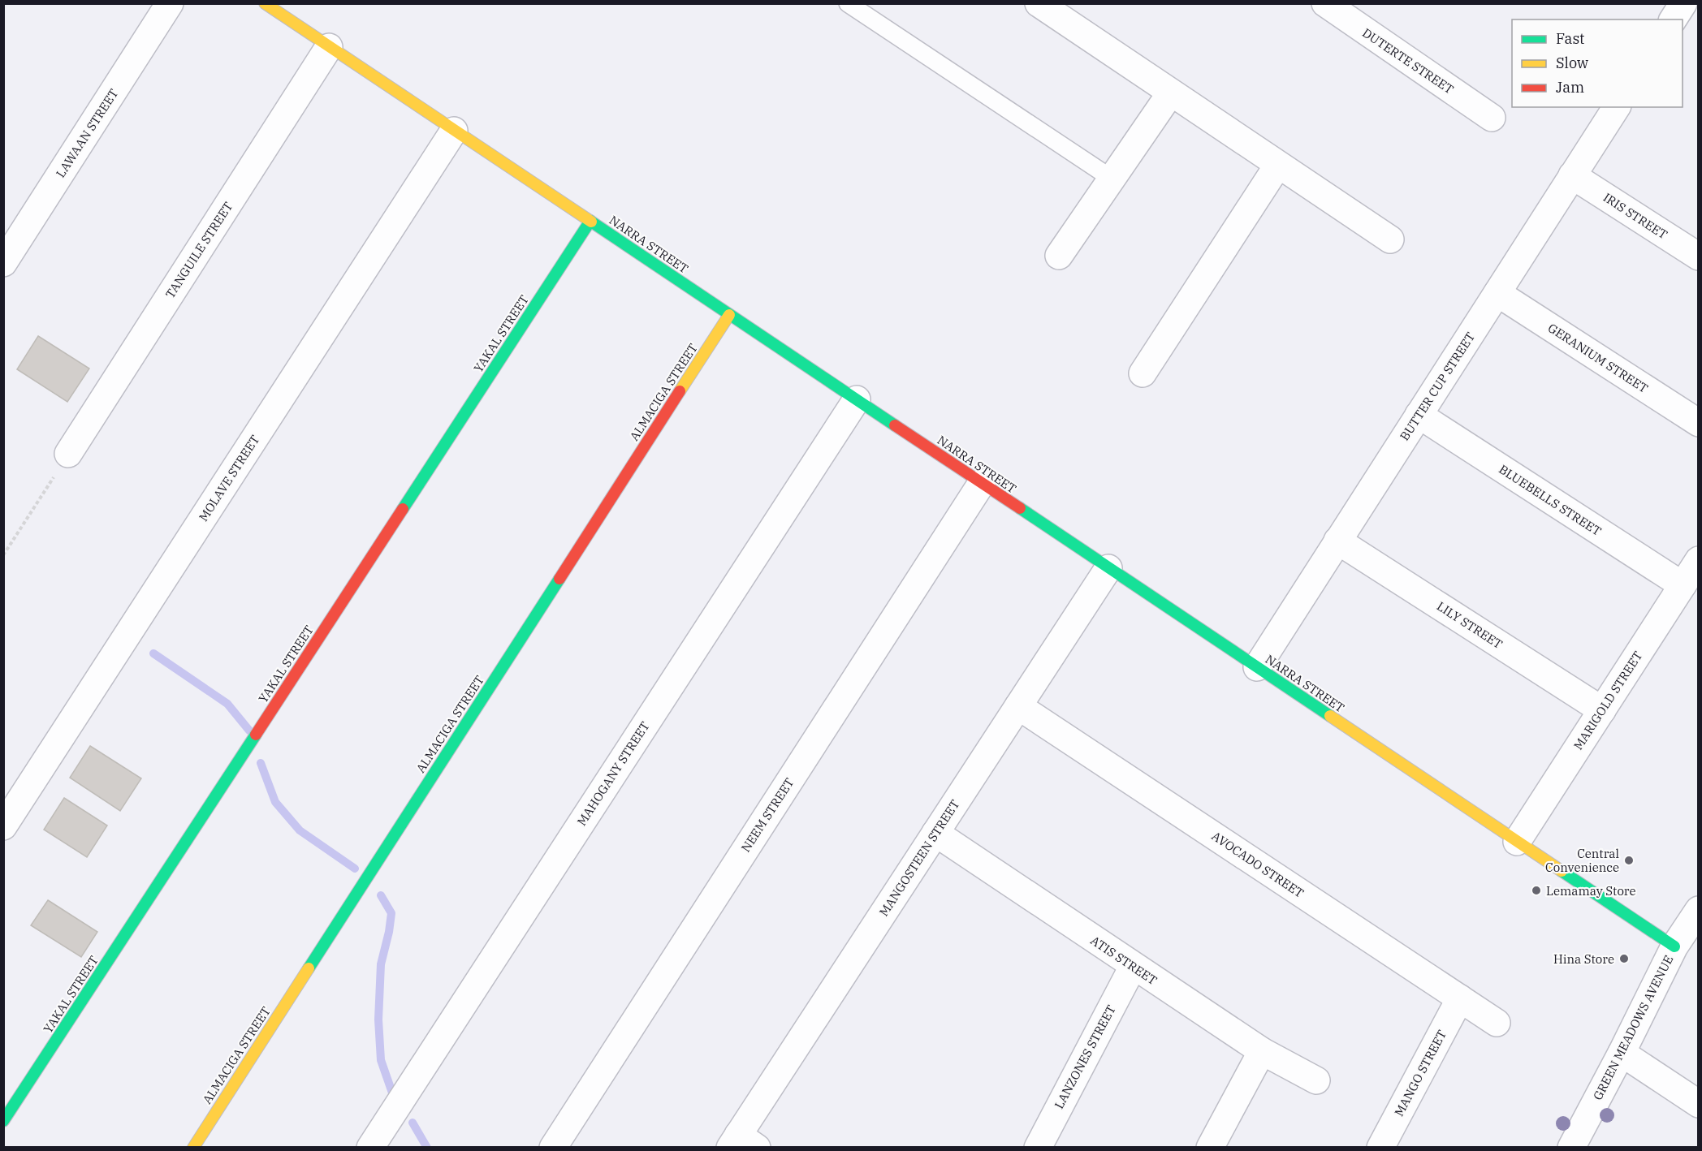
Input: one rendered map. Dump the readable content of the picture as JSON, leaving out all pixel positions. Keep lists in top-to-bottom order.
{
  "streets": {
    "street": [
      "DUTERTE STREET",
      "LAWAAN STREET",
      "IRIS STREET",
      "NARRA STREET",
      "TANGUILE STREET",
      "YAKAL STREET",
      "GERANIUM STREET",
      "BUTTER CUP STREET",
      "ALMACIGA STREET",
      "MOLAVE STREET",
      "BLUEBELLS STREET",
      "LILY STREET",
      "MARIGOLD STREET",
      "MAHOGANY STREET",
      "NEEM STREET",
      "MANGOSTEEN STREET",
      "AVOCADO STREET",
      "ATIS STREET",
      "GREEN MEADOWS AVENUE",
      "LANZONES STREET",
      "MANGO STREET"
    ]
  },
  "crossings": [
    ["IRIS STREET", "BUTTER CUP STREET"],
    ["NARRA STREET", "TANGUILE STREET"],
    ["NARRA STREET", "YAKAL STREET"],
    ["NARRA STREET", "BUTTER CUP STREET"],
    ["NARRA STREET", "ALMACIGA STREET"],
    ["NARRA STREET", "MOLAVE STREET"],
    ["NARRA STREET", "MARIGOLD STREET"],
    ["NARRA STREET", "MAHOGANY STREET"],
    ["NARRA STREET", "NEEM STREET"],
    ["NARRA STREET", "MANGOSTEEN STREET"],
    ["NARRA STREET", "GREEN MEADOWS AVENUE"],
    ["GERANIUM STREET", "BUTTER CUP STREET"],
    ["BUTTER CUP STREET", "BLUEBELLS STREET"],
    ["BUTTER CUP STREET", "LILY STREET"],
    ["BLUEBELLS STREET", "MARIGOLD STREET"],
    ["LILY STREET", "MARIGOLD STREET"],
    ["MANGOSTEEN STREET", "AVOCADO STREET"],
    ["MANGOSTEEN STREET", "ATIS STREET"],
    ["AVOCADO STREET", "MANGO STREET"],
    ["ATIS STREET", "LANZONES STREET"]
  ],
  "places": ["Central Convenience", "Lemamay Store", "Hina Store"],
  "legend": ["Fast", "Slow", "Jam"]
}
